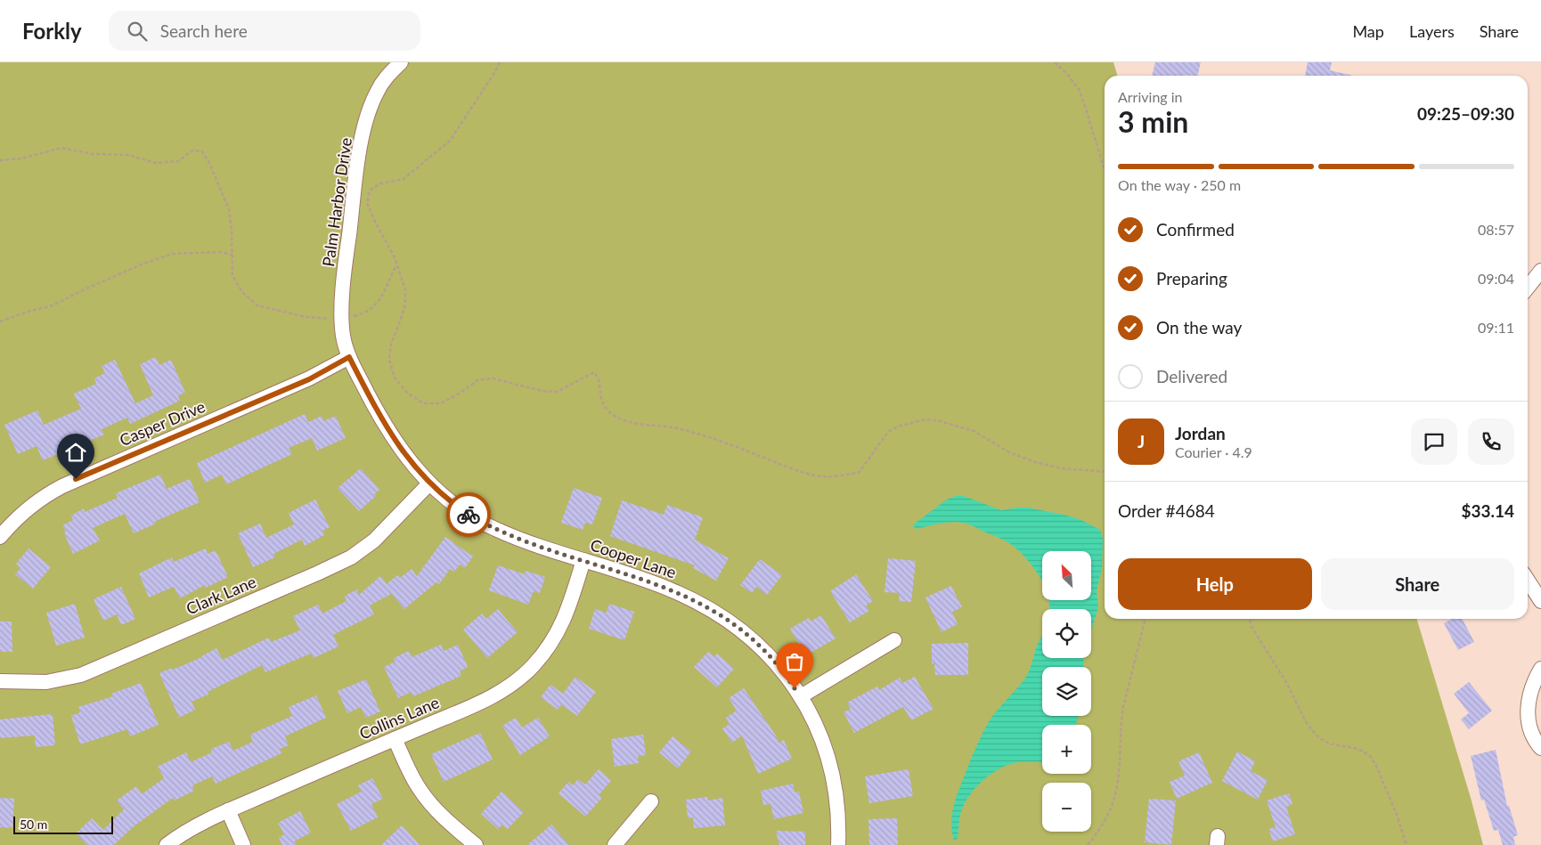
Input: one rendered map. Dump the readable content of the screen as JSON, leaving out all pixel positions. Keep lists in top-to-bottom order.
{
  "streets": {
    "street": [
      "Palm Harbor Drive",
      "Casper Drive",
      "Cooper Lane",
      "Clark Lane",
      "Collins Lane"
    ]
  },
  "crossings": [
    ["Palm Harbor Drive", "Casper Drive"],
    ["Palm Harbor Drive", "Cooper Lane"],
    ["Casper Drive", "Cooper Lane"],
    ["Cooper Lane", "Clark Lane"],
    ["Cooper Lane", "Collins Lane"]
  ],
  "scale_bar": "50 m",
  "north": "top left",
  "page": {
    "header": "Forkly",
    "search": "Search here",
    "nav": ["Map", "Layers", "Share"],
    "heading": ["3 min", "Arriving in", "09:25–09:30"],
    "panel": [
      "Jordan",
      "Courier · 4.9",
      "Order #4684",
      "$33.14"
    ],
    "bar": "On the way · 250 m",
    "list": [
      ["Confirmed", "08:57"],
      ["Preparing", "09:04"],
      ["On the way", "09:11"],
      "Delivered"
    ],
    "round": "J",
    "buttons": ["Help", "Share"],
    "map_buttons": ["+", "−"],
    "scale": "50 m"
  }
}
